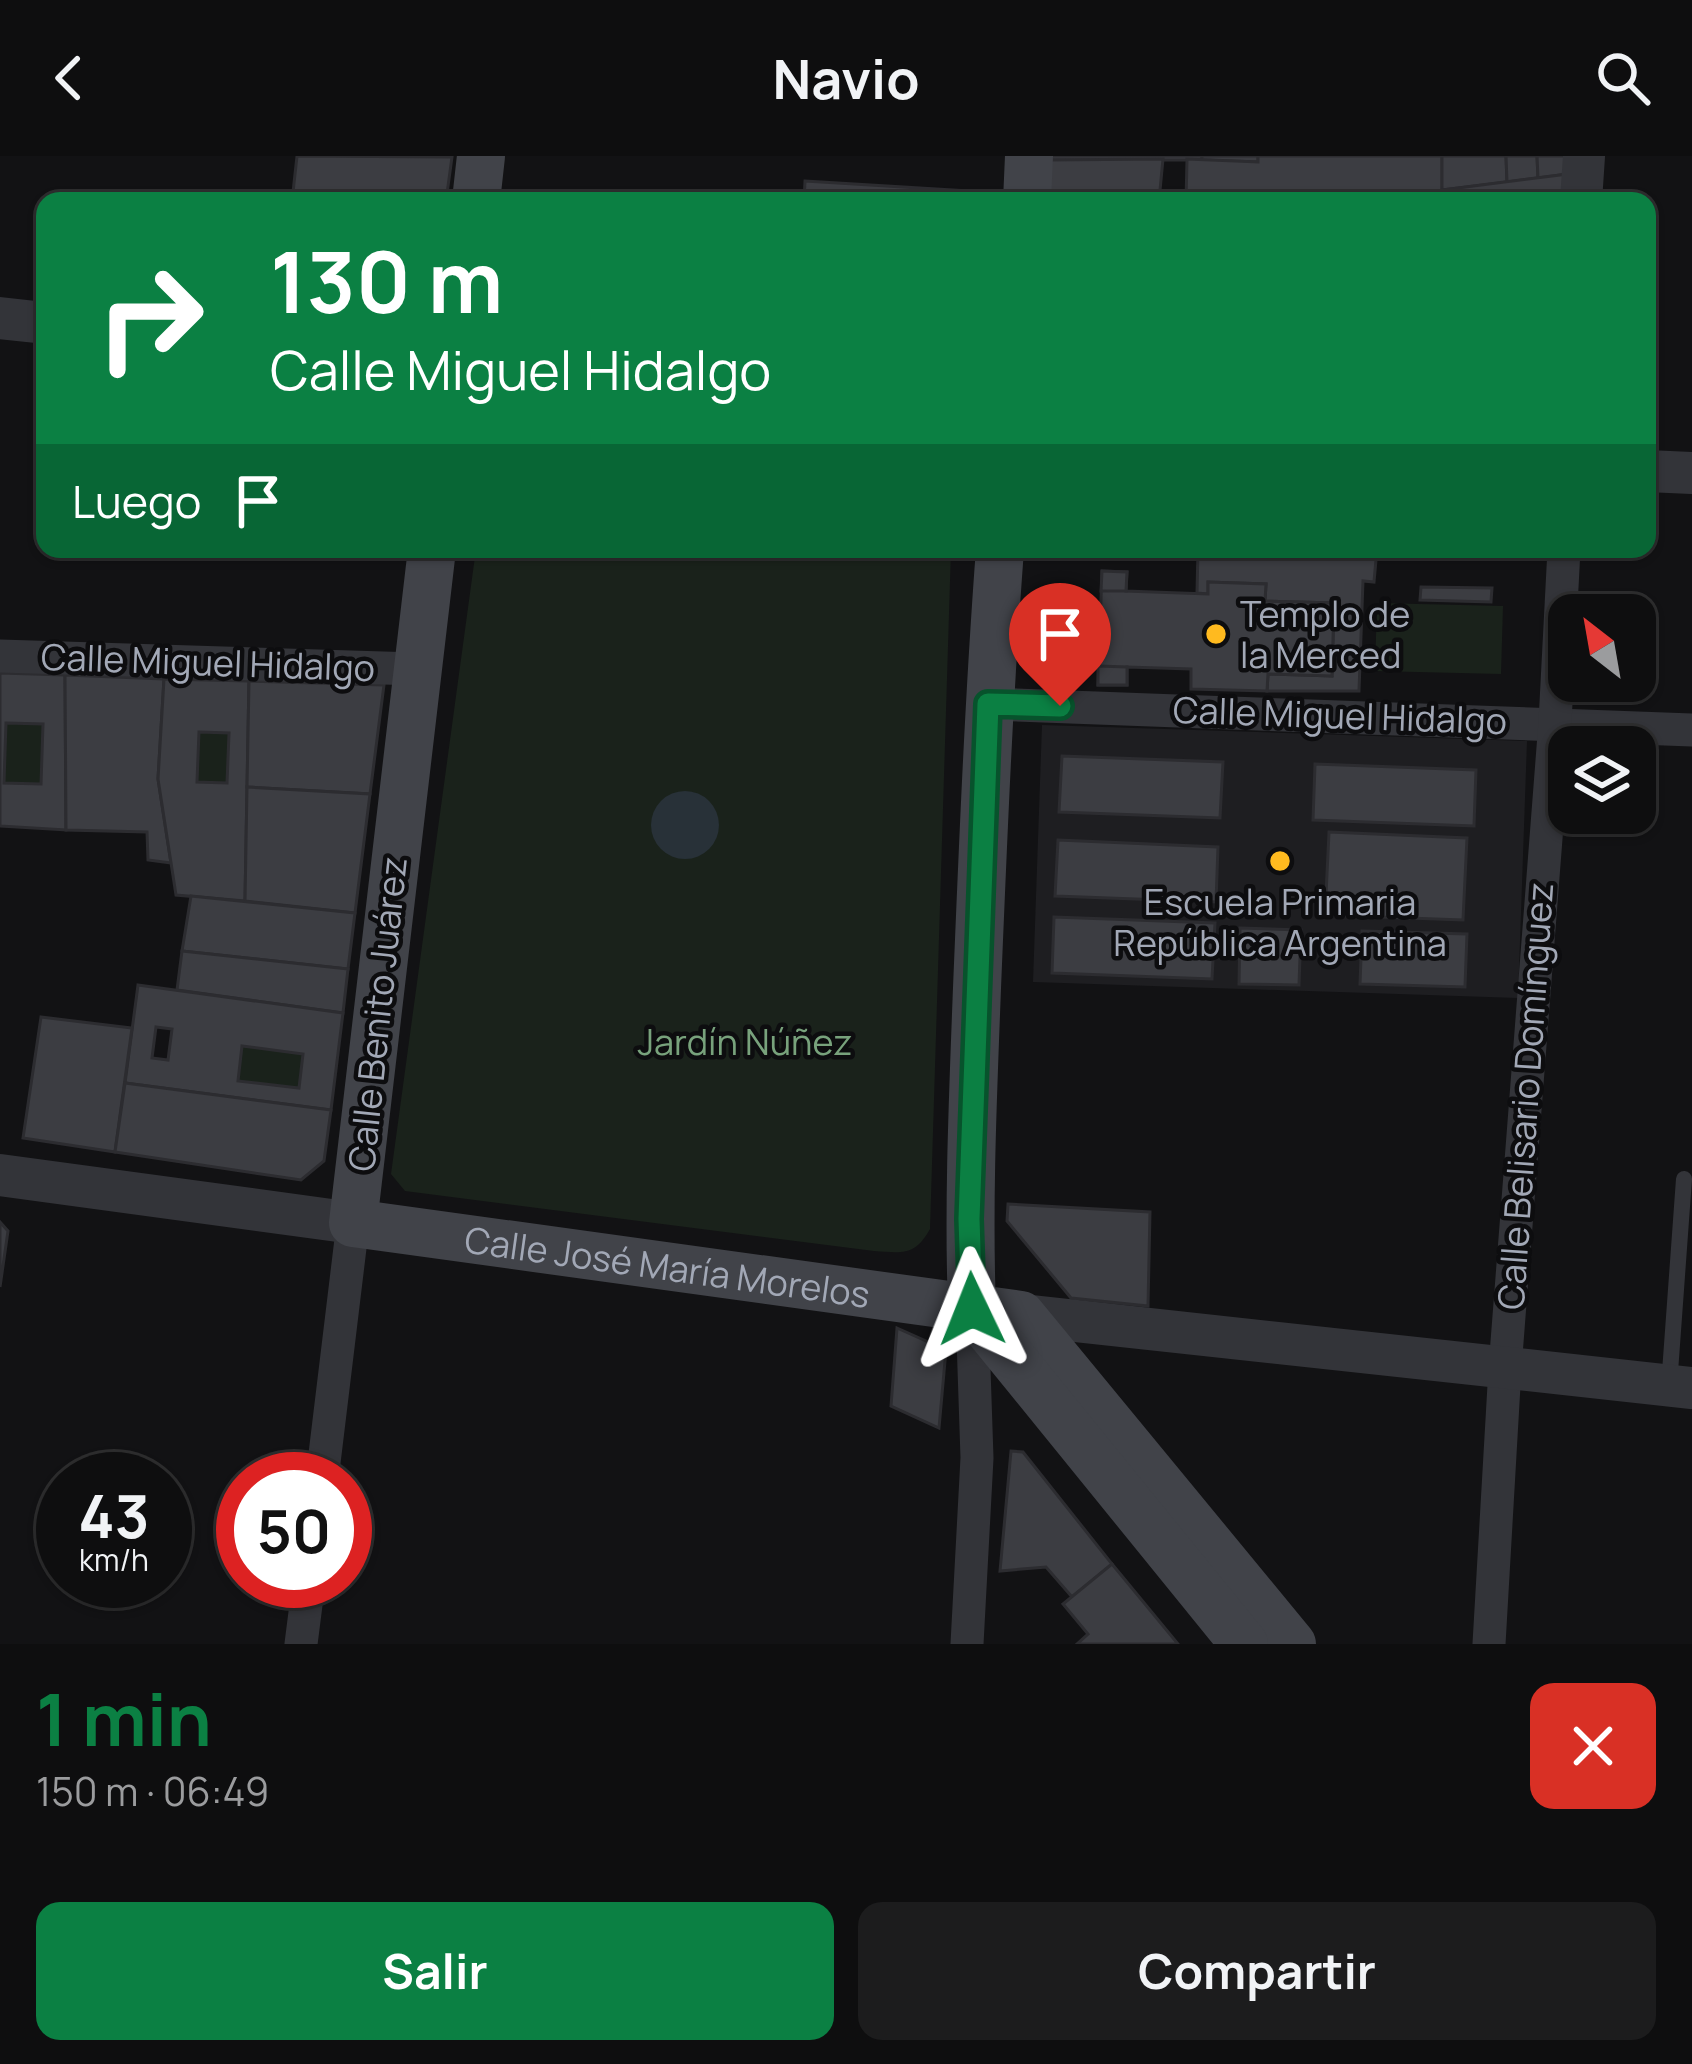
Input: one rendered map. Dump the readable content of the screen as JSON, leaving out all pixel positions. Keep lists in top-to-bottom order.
{
  "streets": {
    "main road": ["Calle Benito Juárez", "Calle José María Morelos"],
    "street": ["Calle Miguel Hidalgo", "Calle Belisario Domínguez"]
  },
  "crossings": [
    ["Calle Miguel Hidalgo", "Calle Benito Juárez"],
    ["Calle Miguel Hidalgo", "Calle Belisario Domínguez"],
    ["Calle Benito Juárez", "Calle José María Morelos"],
    ["Calle Belisario Domínguez", "Calle José María Morelos"]
  ],
  "parks": ["Jardín Núñez"],
  "places": ["Templo de la Merced", "Escuela Primaria República Argentina"],
  "north": "top left",
  "page": {
    "header": "Navio",
    "turn": ["130 m", "Calle Miguel Hidalgo"],
    "then": "Luego",
    "speed": "43 km/h",
    "limit": "50",
    "heading": ["1 min", "150 m · 06:49"],
    "buttons": ["Salir", "Compartir"]
  }
}
